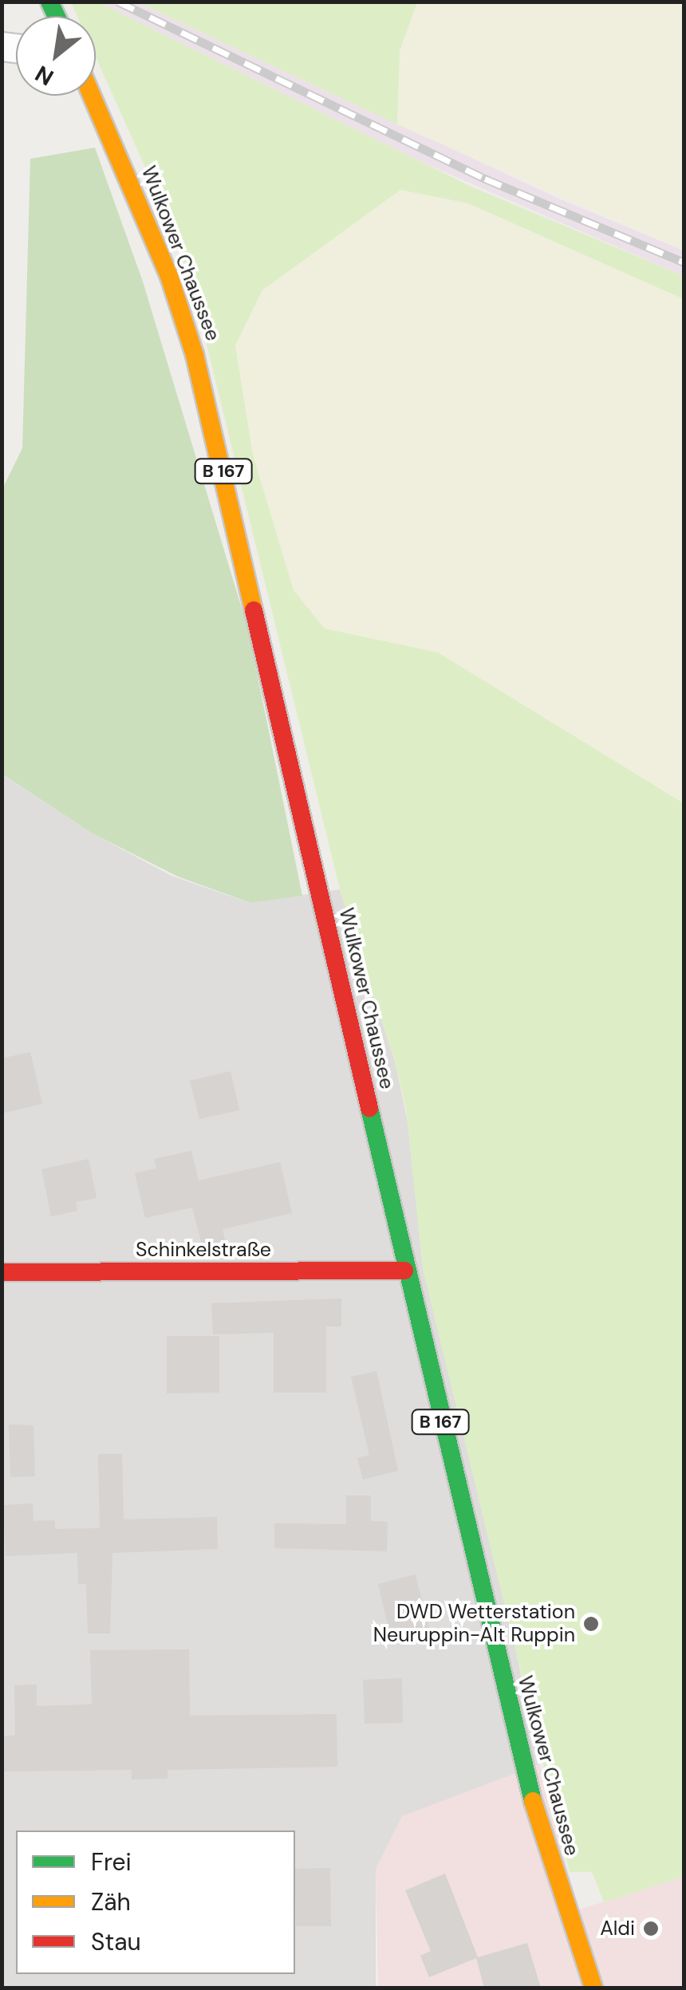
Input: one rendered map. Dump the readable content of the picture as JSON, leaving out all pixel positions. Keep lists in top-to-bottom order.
{
  "streets": {
    "main road": ["Wulkower Chaussee", "B 167", "Schinkelstraße"]
  },
  "crossings": [
    ["Wulkower Chaussee", "Schinkelstraße"]
  ],
  "places": ["DWD Wetterstation Neuruppin-Alt Ruppin", "Aldi"],
  "legend": ["Frei", "Zäh", "Stau"],
  "north": "bottom left"
}
